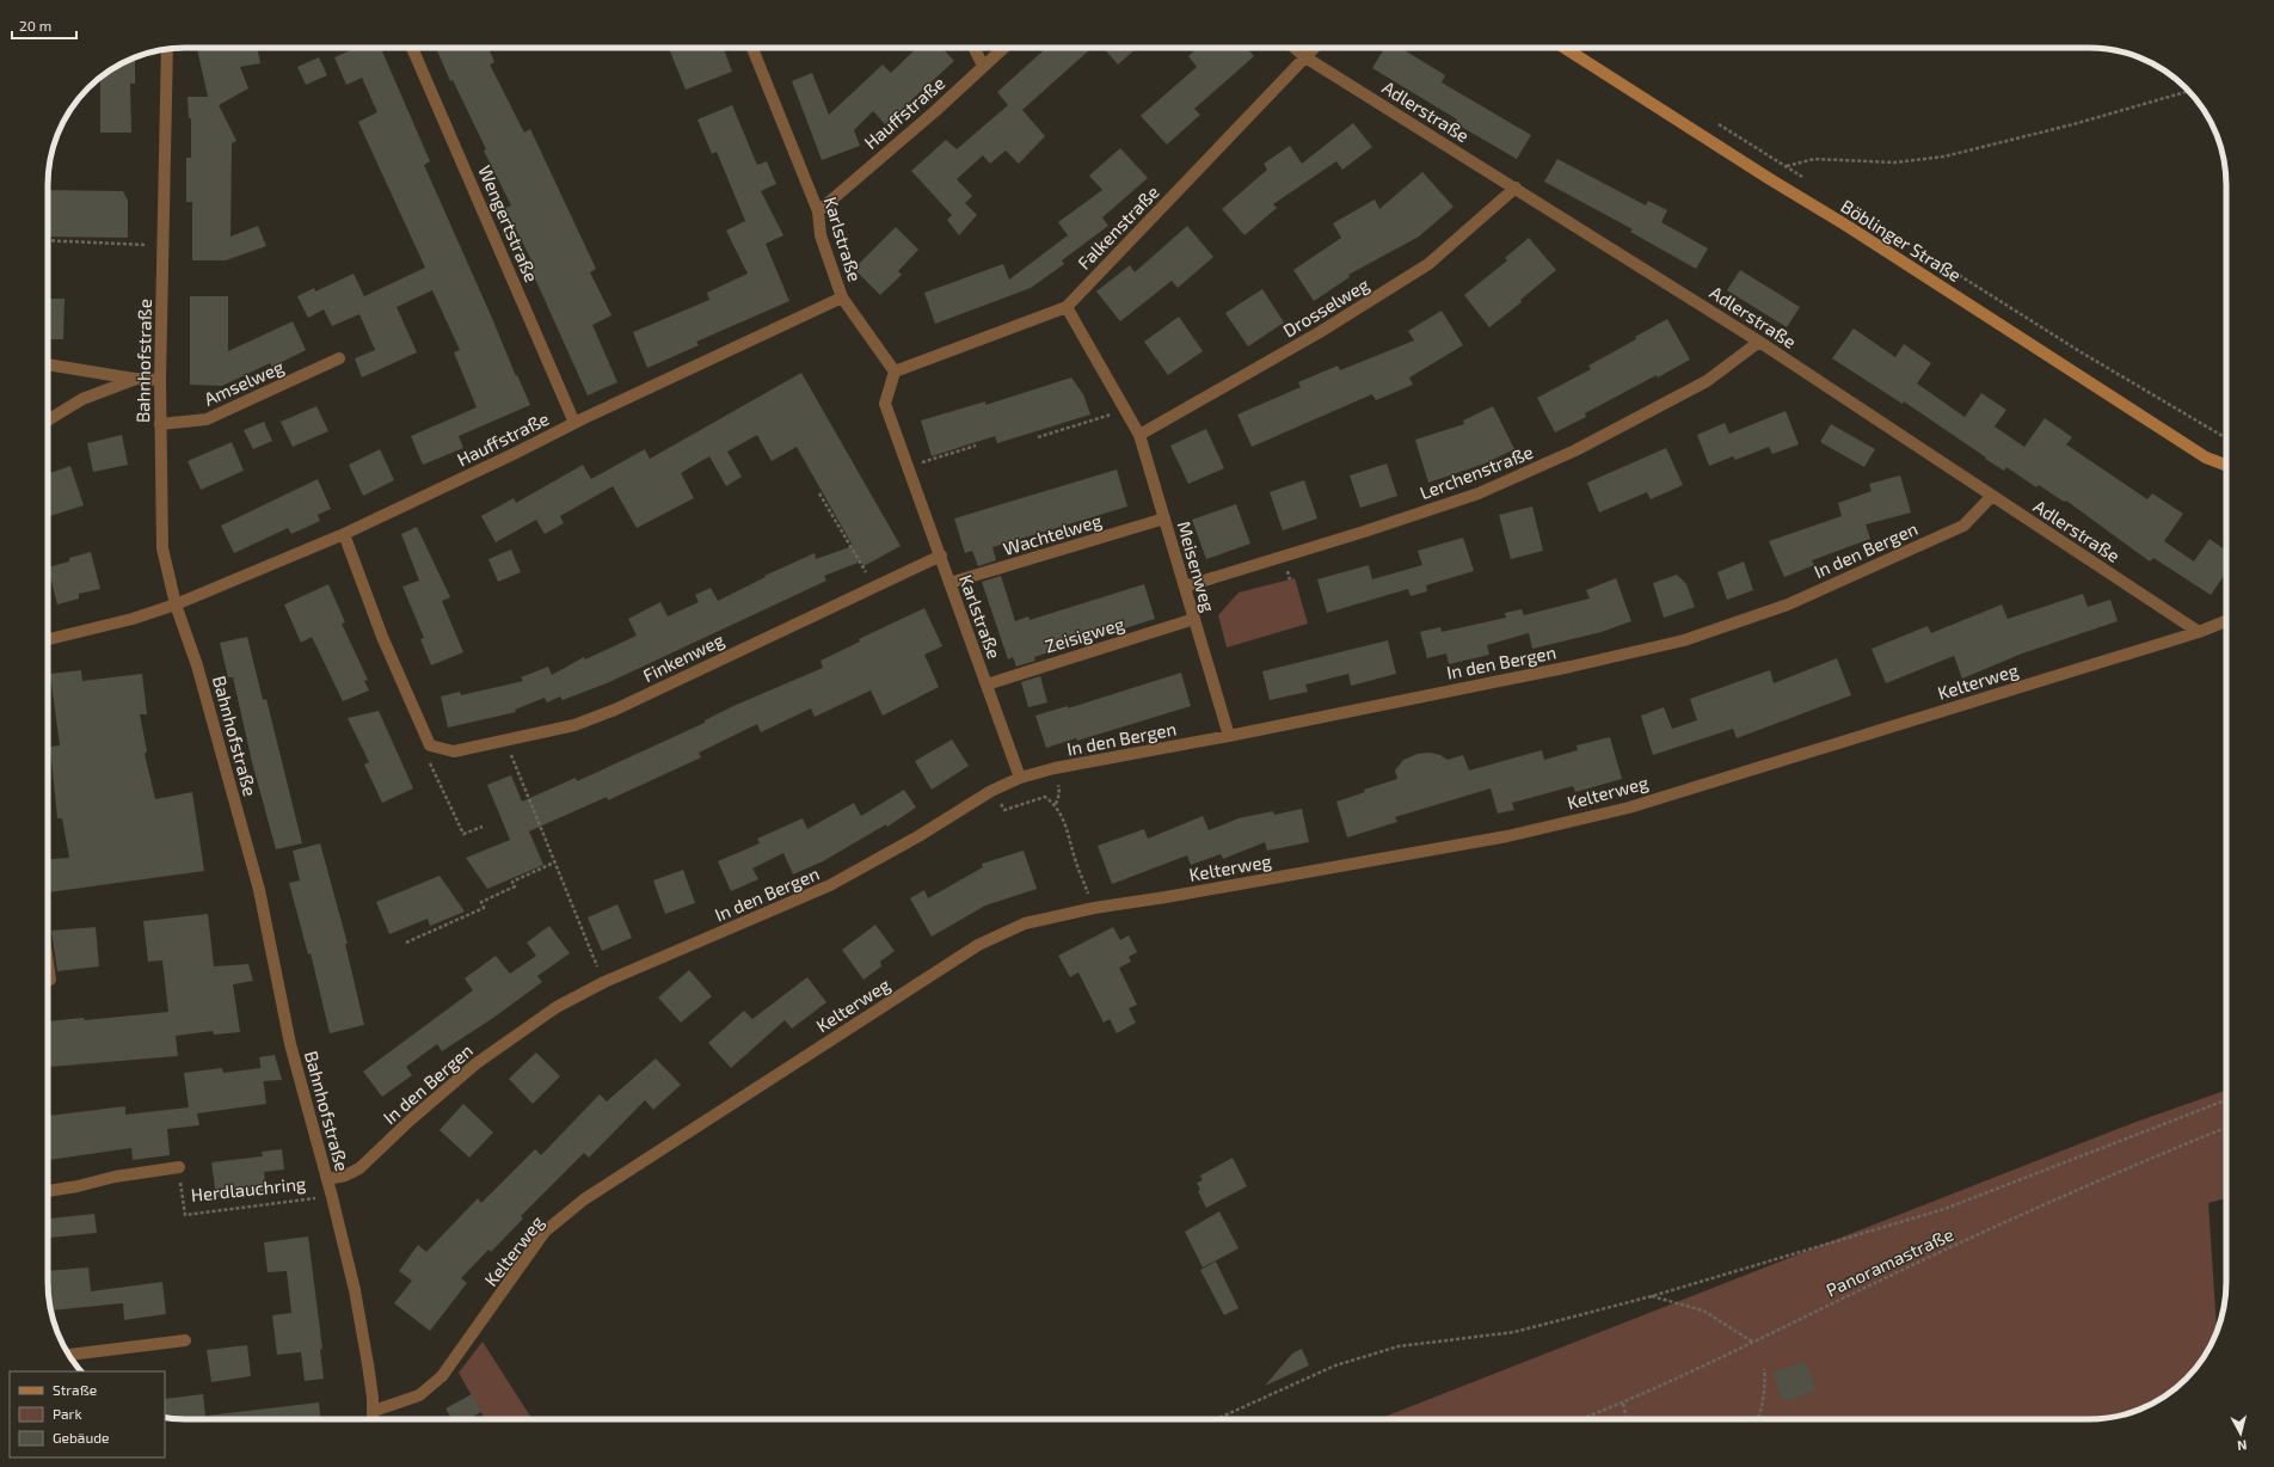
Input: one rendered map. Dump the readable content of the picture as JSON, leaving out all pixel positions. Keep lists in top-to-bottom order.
{
  "streets": {
    "main road": ["Böblinger Straße"],
    "street": [
      "Adlerstraße",
      "Hauffstraße",
      "Wengertstraße",
      "Falkenstraße",
      "Karlstraße",
      "Drosselweg",
      "Bahnhofstraße",
      "Amselweg",
      "Lerchenstraße",
      "Wachtelweg",
      "In den Bergen",
      "Meisenweg",
      "Zeisigweg",
      "Finkenweg",
      "Kelterweg",
      "Herdlauchring"
    ],
    "path": ["Panoramastraße"]
  },
  "crossings": [
    ["Adlerstraße", "Falkenstraße"],
    ["Adlerstraße", "Drosselweg"],
    ["Adlerstraße", "Lerchenstraße"],
    ["Adlerstraße", "In den Bergen"],
    ["Adlerstraße", "Kelterweg"],
    ["Hauffstraße", "Wengertstraße"],
    ["Hauffstraße", "Karlstraße"],
    ["Hauffstraße", "Bahnhofstraße"],
    ["Falkenstraße", "Karlstraße"],
    ["Falkenstraße", "Meisenweg"],
    ["Karlstraße", "Wachtelweg"],
    ["Karlstraße", "In den Bergen"],
    ["Karlstraße", "Zeisigweg"],
    ["Karlstraße", "Finkenweg"],
    ["Drosselweg", "Meisenweg"],
    ["Bahnhofstraße", "Amselweg"],
    ["Bahnhofstraße", "In den Bergen"],
    ["Bahnhofstraße", "Kelterweg"],
    ["Bahnhofstraße", "Herdlauchring"],
    ["Lerchenstraße", "Meisenweg"],
    ["Wachtelweg", "Meisenweg"],
    ["In den Bergen", "Meisenweg"],
    ["Meisenweg", "Zeisigweg"]
  ],
  "legend": ["Straße", "Park", "Gebäude"],
  "scale_bar": "20 m",
  "north": "bottom"
}
